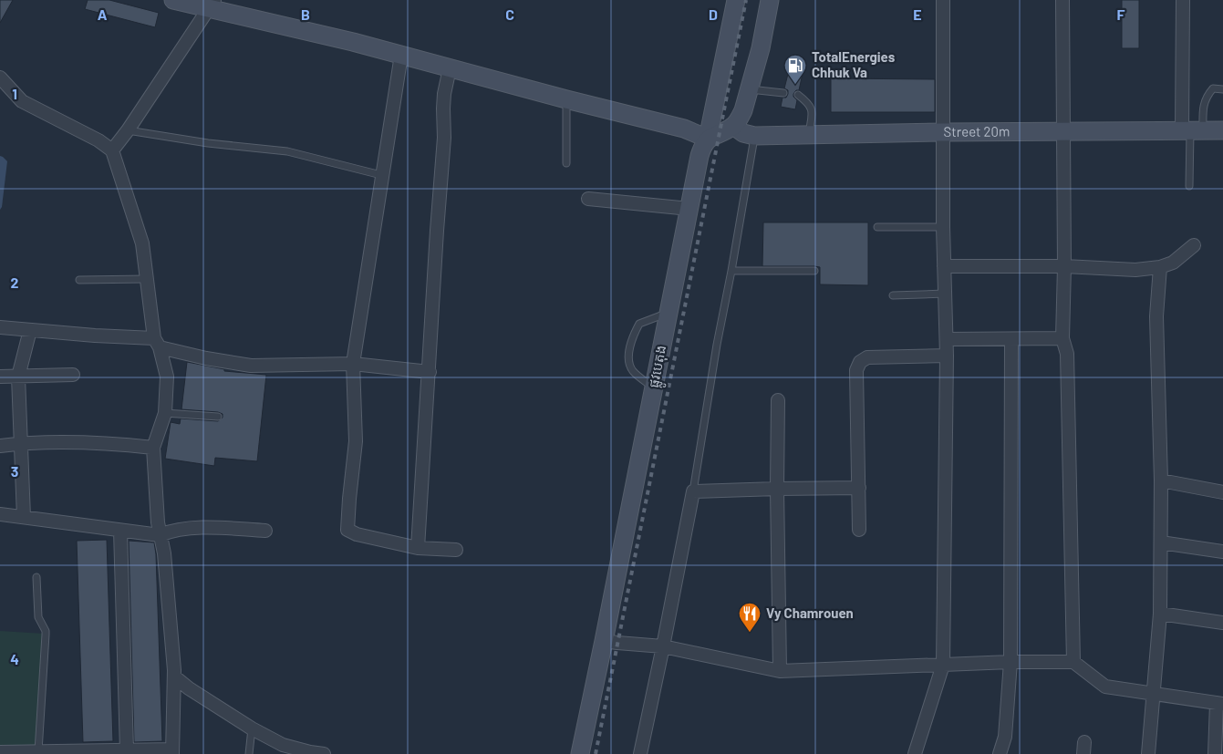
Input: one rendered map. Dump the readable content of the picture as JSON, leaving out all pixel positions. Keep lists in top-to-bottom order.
{
  "streets": {
    "street": ["Street 20m", "ផ្លូវបេតុង"]
  },
  "places": {
    "fuel station": ["TotalEnergies Chhuk Va"],
    "restaurant": ["Vy Chamrouen"]
  },
  "grid": {
    "columns": [
      "A",
      "B",
      "C",
      "D",
      "E",
      "F"
    ],
    "rows": [
      "1",
      "2",
      "3",
      "4"
    ]
  }
}
